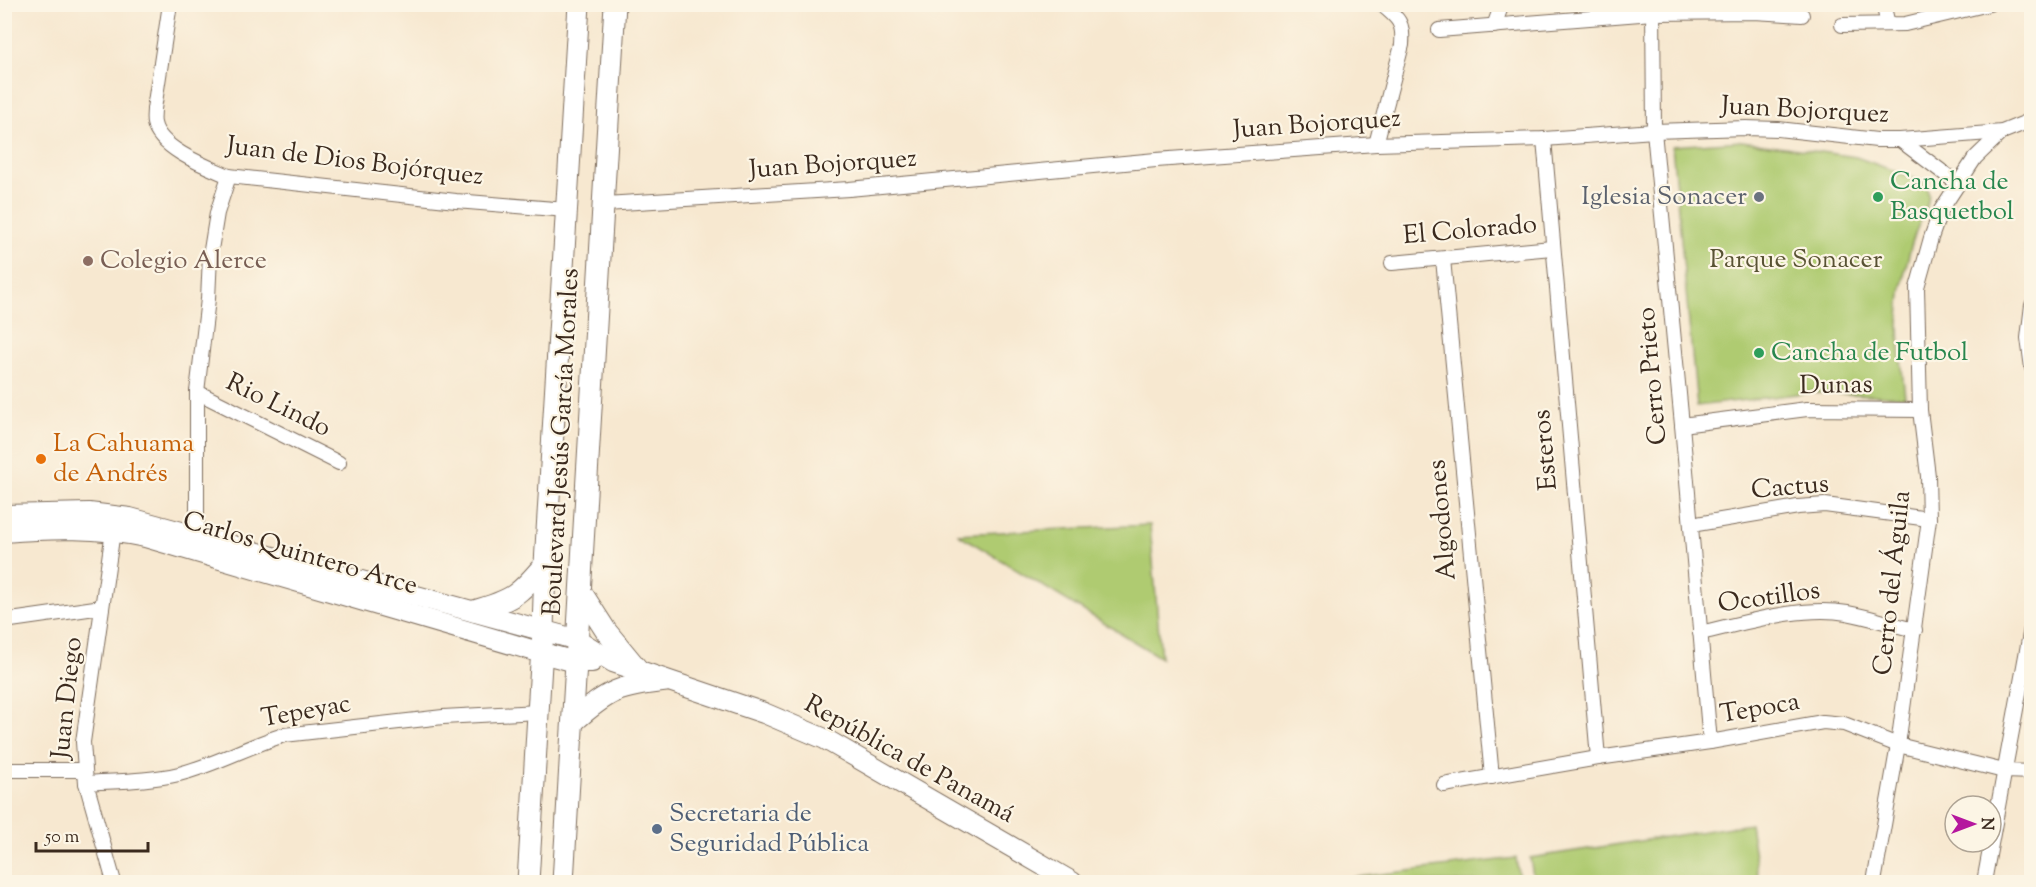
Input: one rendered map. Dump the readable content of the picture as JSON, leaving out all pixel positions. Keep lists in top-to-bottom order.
{
  "streets": {
    "main road": ["Boulevard Jesús García Morales", "Carlos Quintero Arce", "República de Panamá"],
    "street": [
      "Juan Bojorquez",
      "Juan de Dios Bojórquez",
      "El Colorado",
      "Cerro Prieto",
      "Dunas",
      "Rio Lindo",
      "Esteros",
      "Cactus",
      "Algodones",
      "Cerro del Águila",
      "Ocotillos",
      "Juan Diego",
      "Tepoca",
      "Tepeyac"
    ]
  },
  "crossings": [
    ["Juan Bojorquez", "Cerro Prieto"],
    ["Juan Bojorquez", "Boulevard Jesús García Morales"],
    ["Juan Bojorquez", "Esteros"],
    ["Juan Bojorquez", "Cerro del Águila"],
    ["Juan de Dios Bojórquez", "Boulevard Jesús García Morales"],
    ["El Colorado", "Esteros"],
    ["El Colorado", "Algodones"],
    ["Cerro Prieto", "Dunas"],
    ["Cerro Prieto", "Cactus"],
    ["Cerro Prieto", "Ocotillos"],
    ["Cerro Prieto", "Tepoca"],
    ["Dunas", "Cerro del Águila"],
    ["Boulevard Jesús García Morales", "Carlos Quintero Arce"],
    ["Boulevard Jesús García Morales", "Tepeyac"],
    ["Boulevard Jesús García Morales", "República de Panamá"],
    ["Esteros", "Tepoca"],
    ["Cactus", "Cerro del Águila"],
    ["Algodones", "Tepoca"],
    ["Carlos Quintero Arce", "Juan Diego"],
    ["Carlos Quintero Arce", "República de Panamá"],
    ["Cerro del Águila", "Ocotillos"],
    ["Cerro del Águila", "Tepoca"],
    ["Juan Diego", "Tepeyac"]
  ],
  "parks": ["Parque Sonacer"],
  "places": [
    "Iglesia Sonacer",
    "Cancha de Basquetbol",
    "Colegio Alerce",
    "Cancha de Futbol",
    "La Cahuama de Andrés",
    "Secretaria de Seguridad Pública"
  ],
  "scale_bar": "50 m",
  "north": "right"
}
